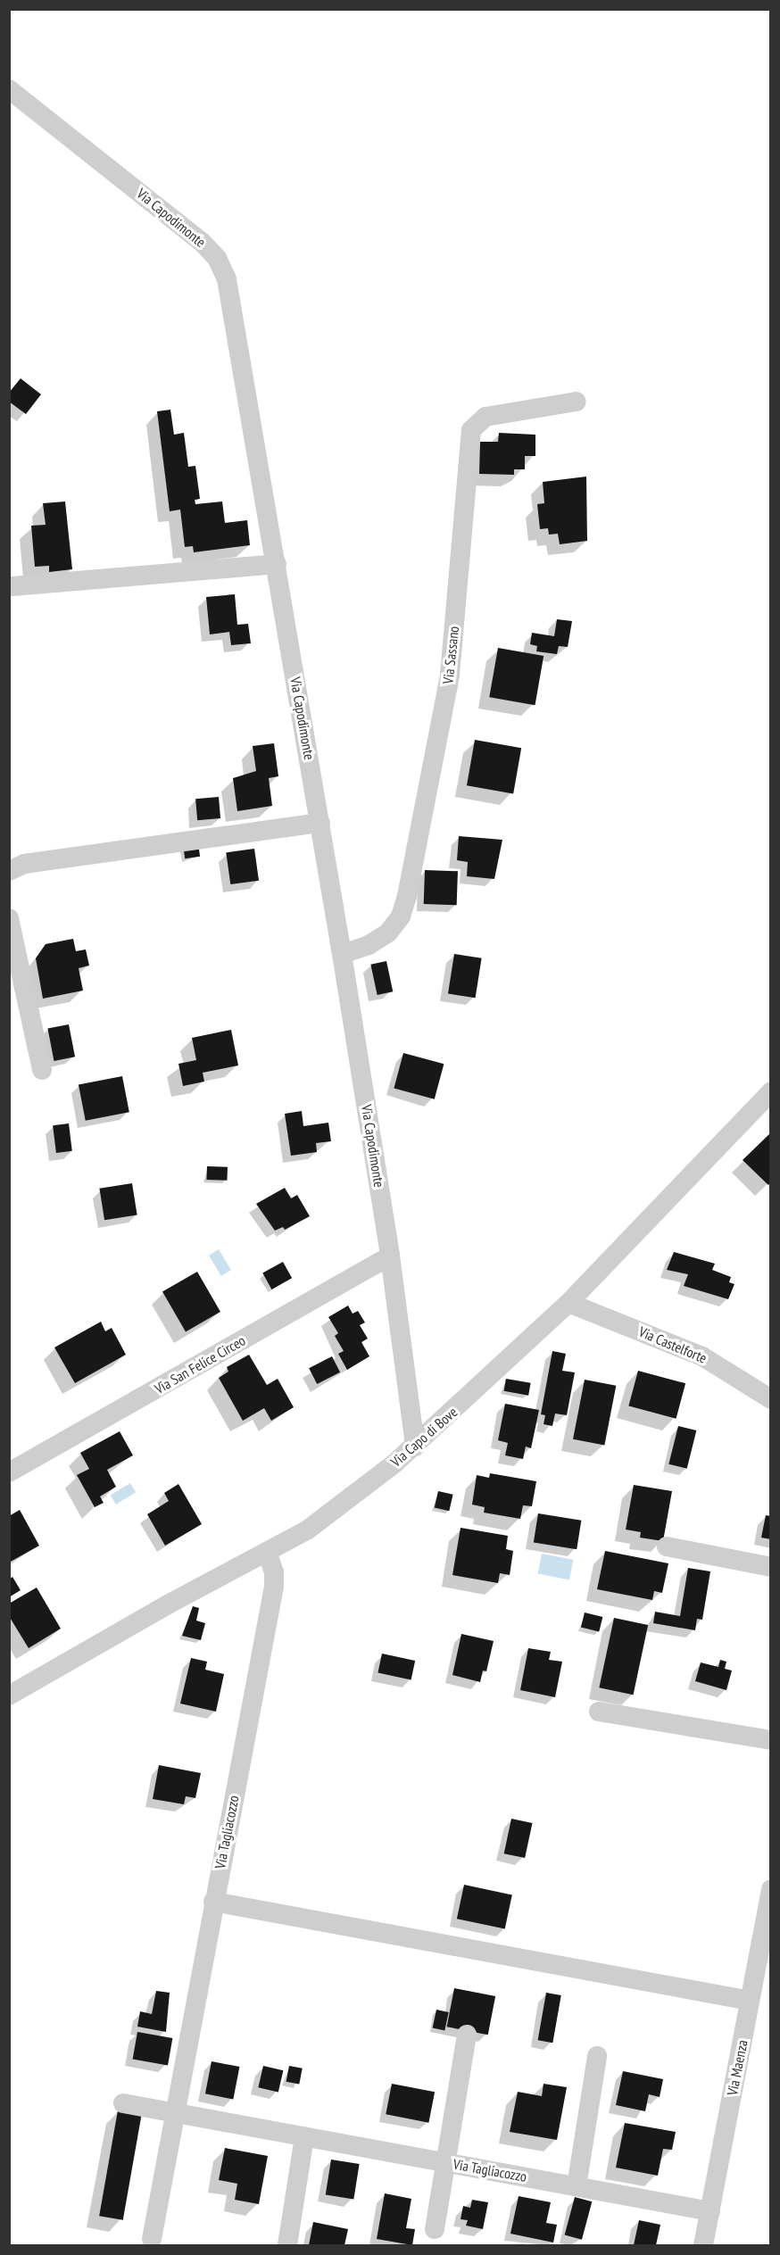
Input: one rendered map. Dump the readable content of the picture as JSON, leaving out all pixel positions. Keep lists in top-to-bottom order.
{
  "streets": {
    "street": [
      "Via Capodimonte",
      "Via Sassano",
      "Via Castelforte",
      "Via San Felice Circeo",
      "Via Capo di Bove",
      "Via Tagliacozzo",
      "Via Maenza"
    ]
  },
  "crossings": [
    ["Via Capodimonte", "Via Sassano"],
    ["Via Capodimonte", "Via San Felice Circeo"],
    ["Via Capodimonte", "Via Capo di Bove"],
    ["Via Castelforte", "Via Capo di Bove"],
    ["Via Capo di Bove", "Via Tagliacozzo"],
    ["Via Tagliacozzo", "Via Maenza"]
  ]
}
